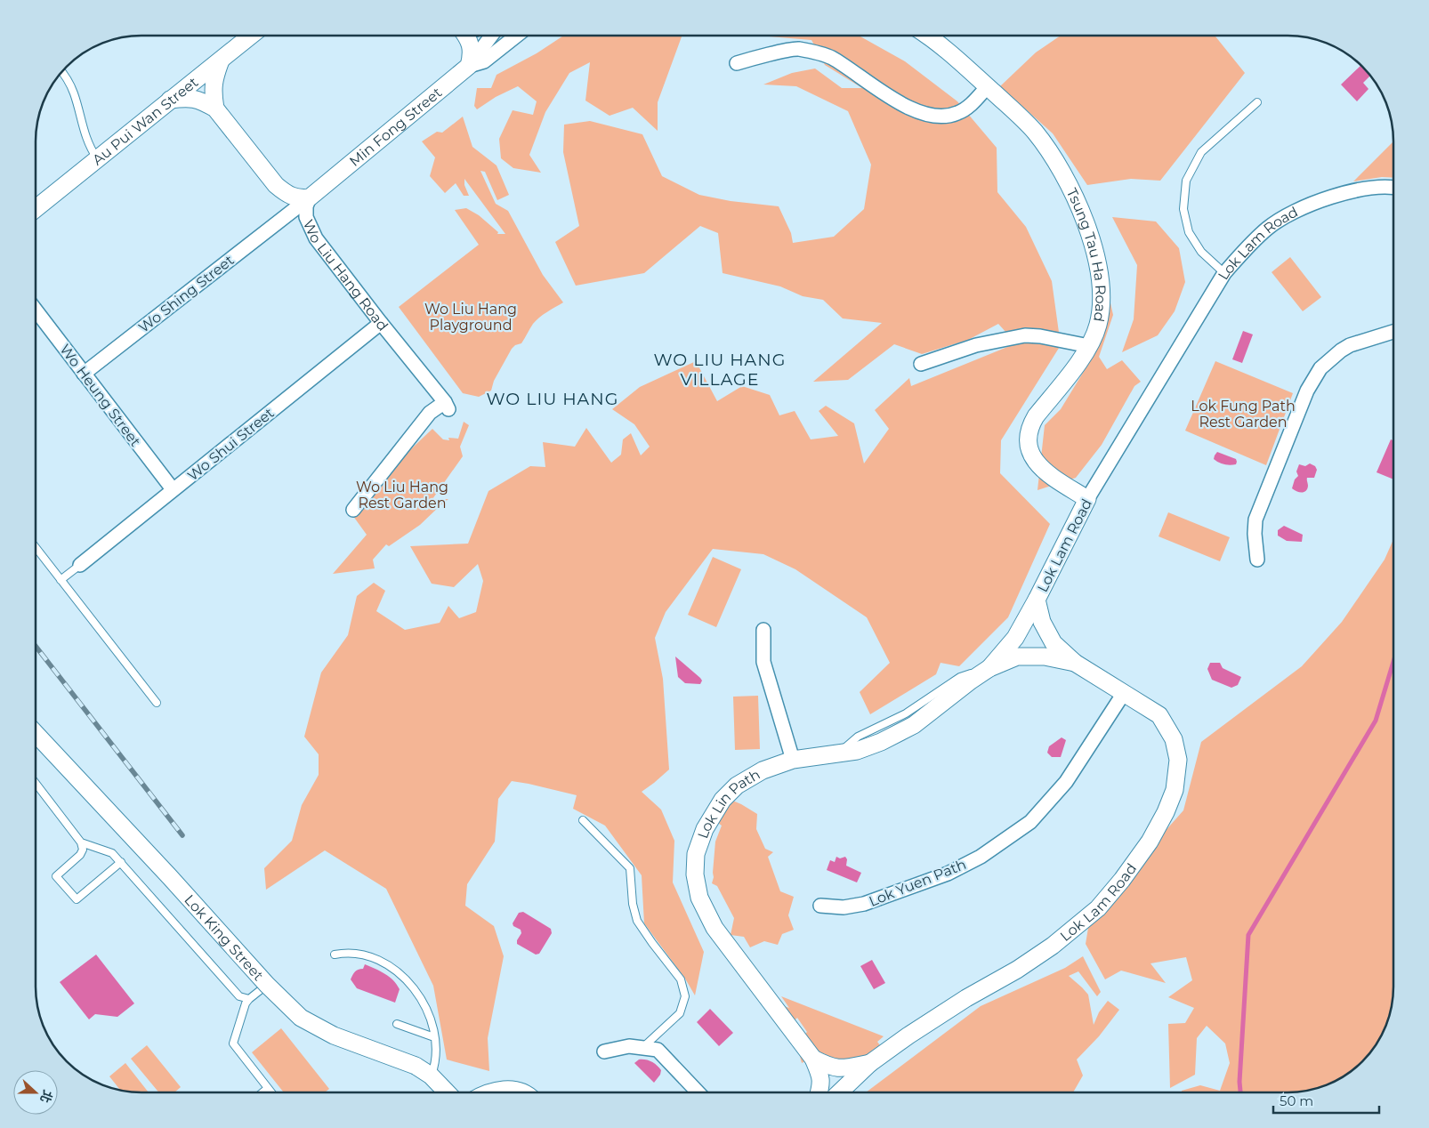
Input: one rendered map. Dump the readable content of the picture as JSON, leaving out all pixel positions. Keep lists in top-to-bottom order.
{
  "streets": {
    "street": [
      "Au Pui Wan Street",
      "Min Fong Street",
      "Lok Lam Road",
      "Tsung Tau Ha Road",
      "Wo Liu Hang Road",
      "Wo Shing Street",
      "Wo Heung Street",
      "Wo Shui Street",
      "Lok Lin Path",
      "Lok Yuen Path",
      "Lok King Street"
    ]
  },
  "crossings": [
    ["Au Pui Wan Street", "Wo Liu Hang Road"],
    ["Min Fong Street", "Wo Liu Hang Road"],
    ["Min Fong Street", "Wo Shing Street"],
    ["Lok Lam Road", "Tsung Tau Ha Road"],
    ["Lok Lam Road", "Lok Lin Path"],
    ["Lok Lam Road", "Lok Yuen Path"],
    ["Wo Liu Hang Road", "Wo Shui Street"],
    ["Wo Shing Street", "Wo Heung Street"],
    ["Wo Heung Street", "Wo Shui Street"]
  ],
  "districts": ["WO LIU HANG VILLAGE", "WO LIU HANG"],
  "parks": ["Wo Liu Hang Playground", "Lok Fung Path Rest Garden", "Wo Liu Hang Rest Garden"],
  "scale_bar": "50 m",
  "north": "right"
}
